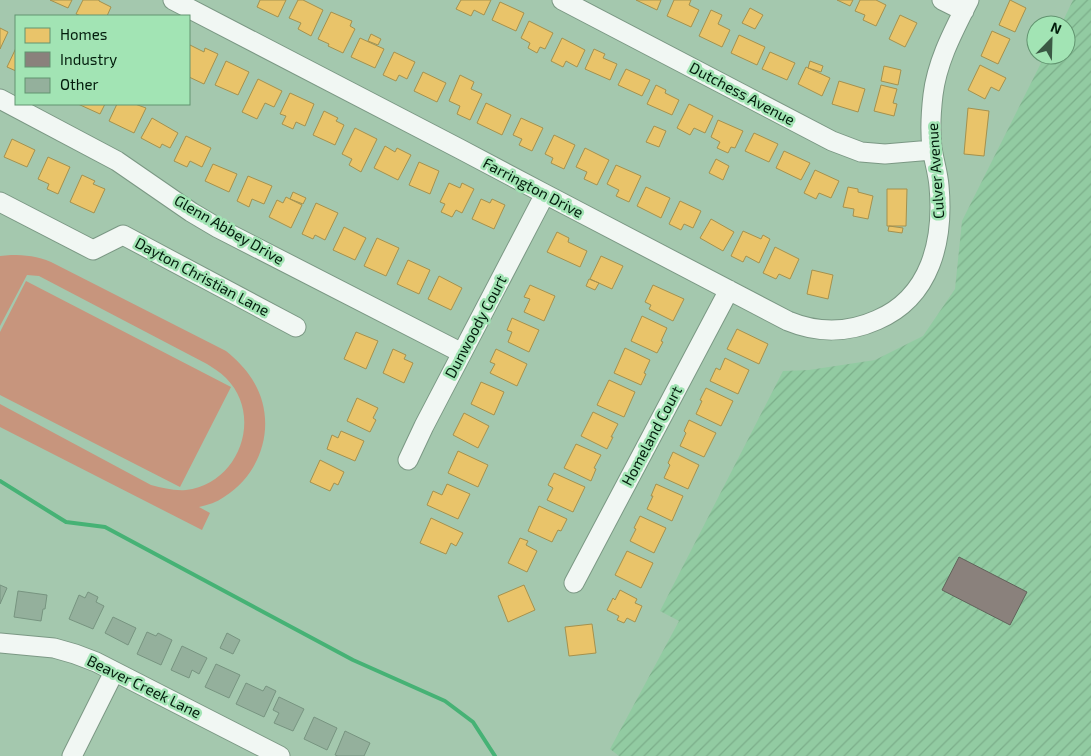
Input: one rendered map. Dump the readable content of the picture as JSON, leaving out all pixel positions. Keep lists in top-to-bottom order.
{
  "streets": {
    "street": [
      "Dutchess Avenue",
      "Culver Avenue",
      "Farrington Drive",
      "Glenn Abbey Drive",
      "Dayton Christian Lane",
      "Dunwoody Court",
      "Homeland Court",
      "Beaver Creek Lane"
    ]
  },
  "crossings": [
    ["Dutchess Avenue", "Culver Avenue"],
    ["Culver Avenue", "Farrington Drive"],
    ["Farrington Drive", "Dunwoody Court"],
    ["Farrington Drive", "Homeland Court"],
    ["Glenn Abbey Drive", "Dunwoody Court"]
  ],
  "legend": ["Homes", "Industry", "Other"],
  "north": "top right"
}
